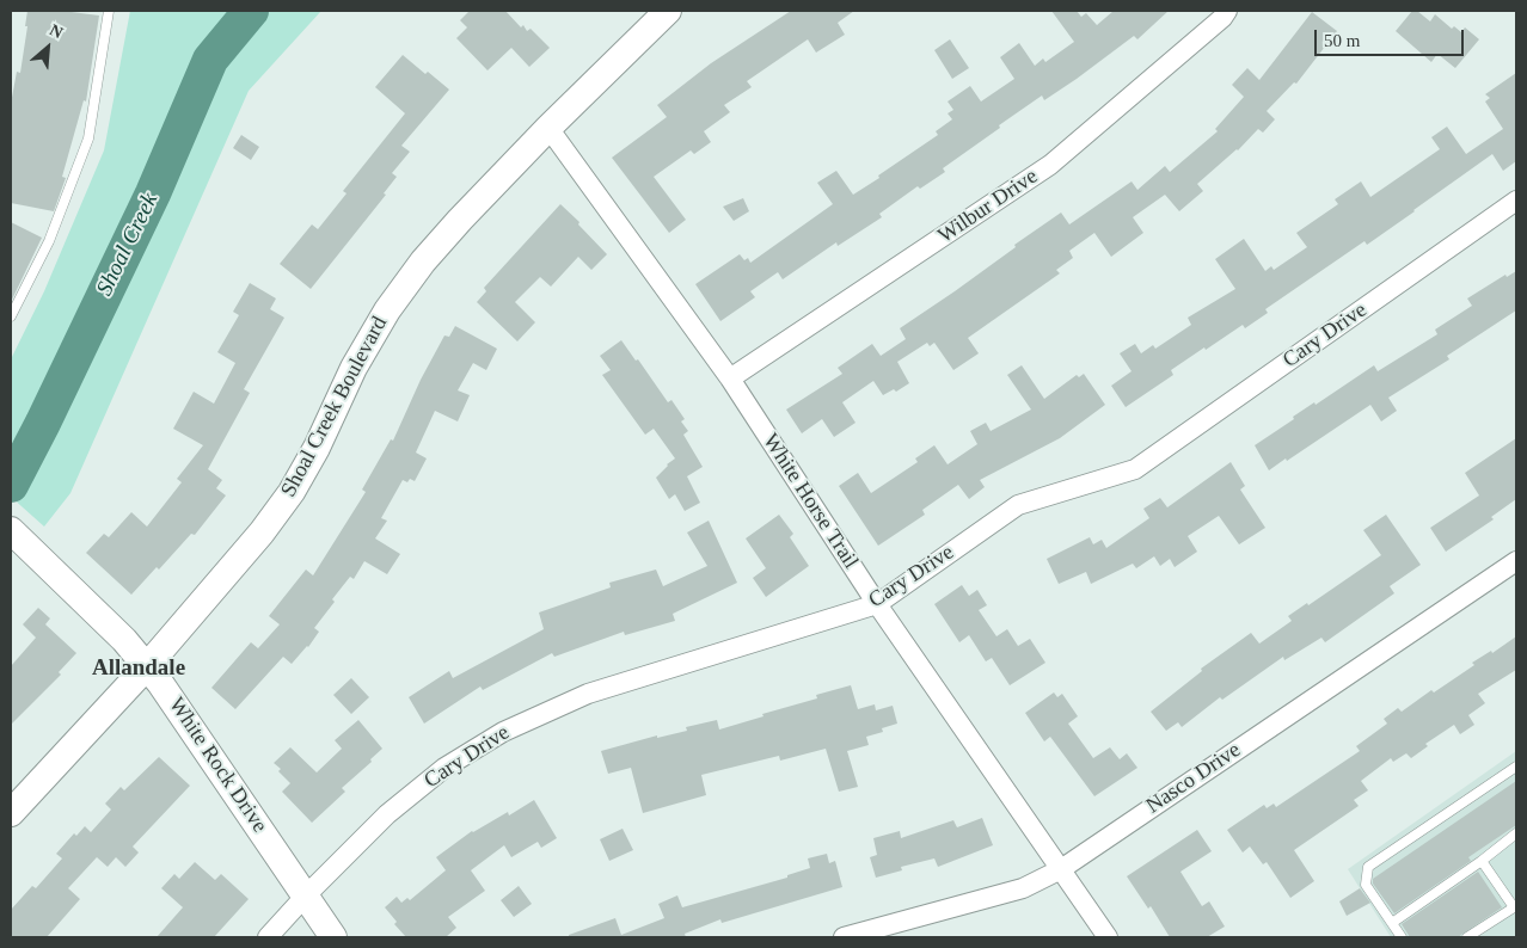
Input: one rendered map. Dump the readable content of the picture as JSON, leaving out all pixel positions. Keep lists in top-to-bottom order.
{
  "streets": {
    "street": [
      "Wilbur Drive",
      "Cary Drive",
      "Shoal Creek Boulevard",
      "White Horse Trail",
      "White Rock Drive",
      "Nasco Drive"
    ]
  },
  "crossings": [
    ["Wilbur Drive", "White Horse Trail"],
    ["Cary Drive", "White Horse Trail"],
    ["Cary Drive", "White Rock Drive"],
    ["Shoal Creek Boulevard", "White Horse Trail"],
    ["Shoal Creek Boulevard", "White Rock Drive"],
    ["White Horse Trail", "Nasco Drive"]
  ],
  "districts": ["Allandale"],
  "water": ["Shoal Creek"],
  "scale_bar": "50 m",
  "north": "top right"
}
